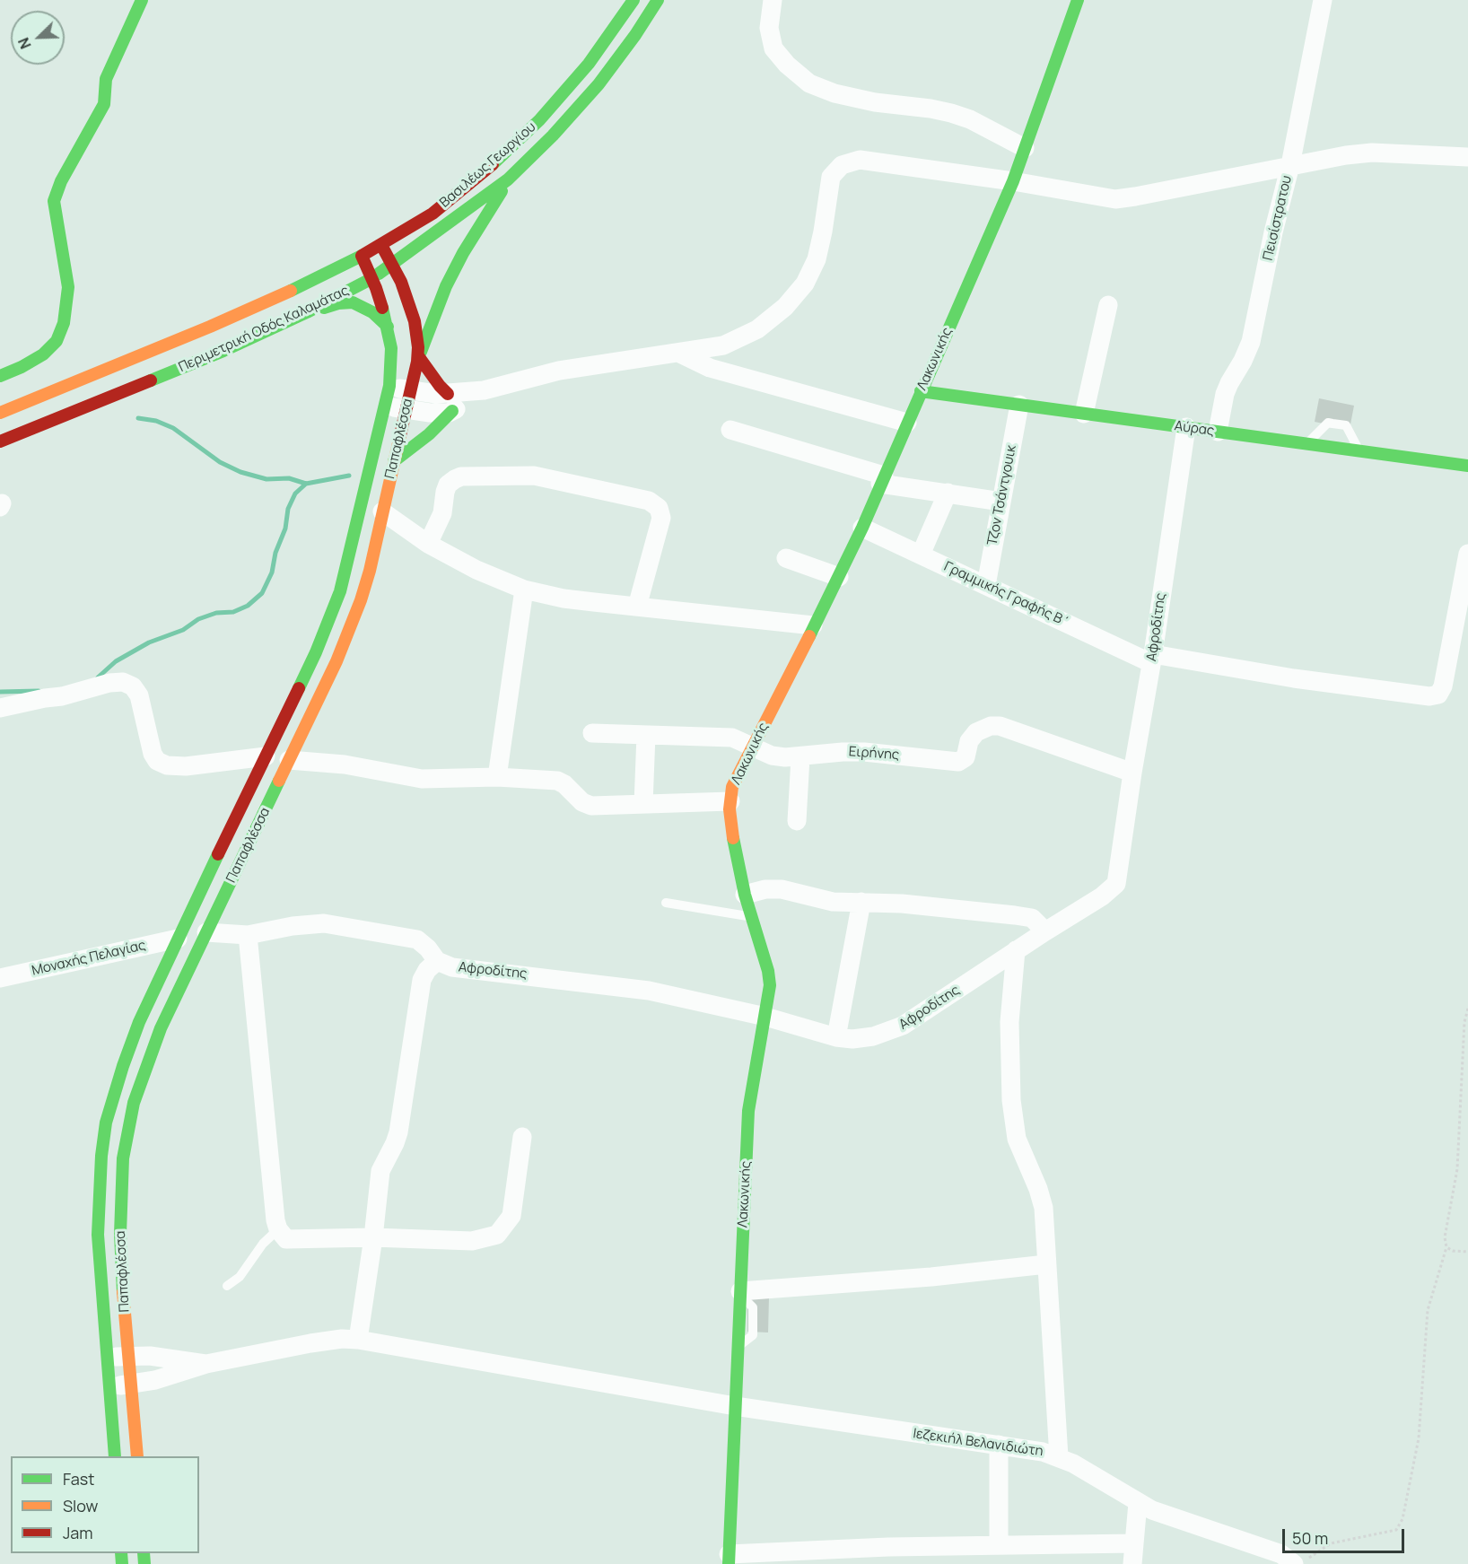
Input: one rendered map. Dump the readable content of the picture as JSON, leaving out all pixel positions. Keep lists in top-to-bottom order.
{
  "streets": {
    "main road": [
      "Βασιλέως Γεωργίου",
      "Περιμετρική Οδός Καλαμάτας",
      "Λακωνικής",
      "Αύρας",
      "Παπαφλέσσα"
    ],
    "street": [
      "Πεισίστρατου",
      "Τζον Τσάντγουικ",
      "Γραμμικής Γραφής Β΄",
      "Αφροδίτης",
      "Ειρήνης",
      "Μοναχής Πελαγίας",
      "Ιεζεκιήλ Βελανιδιώτη"
    ]
  },
  "crossings": [
    ["Βασιλέως Γεωργίου", "Περιμετρική Οδός Καλαμάτας"],
    ["Βασιλέως Γεωργίου", "Παπαφλέσσα"],
    ["Πεισίστρατου", "Αύρας"],
    ["Περιμετρική Οδός Καλαμάτας", "Παπαφλέσσα"],
    ["Λακωνικής", "Αύρας"],
    ["Λακωνικής", "Γραμμικής Γραφής Β΄"],
    ["Λακωνικής", "Αφροδίτης"],
    ["Λακωνικής", "Ειρήνης"],
    ["Λακωνικής", "Ιεζεκιήλ Βελανιδιώτη"],
    ["Αύρας", "Τζον Τσάντγουικ"],
    ["Αύρας", "Αφροδίτης"],
    ["Παπαφλέσσα", "Μοναχής Πελαγίας"],
    ["Τζον Τσάντγουικ", "Γραμμικής Γραφής Β΄"],
    ["Γραμμικής Γραφής Β΄", "Αφροδίτης"],
    ["Αφροδίτης", "Ειρήνης"]
  ],
  "legend": ["Fast", "Slow", "Jam"],
  "scale_bar": "50 m",
  "north": "bottom left"
}
